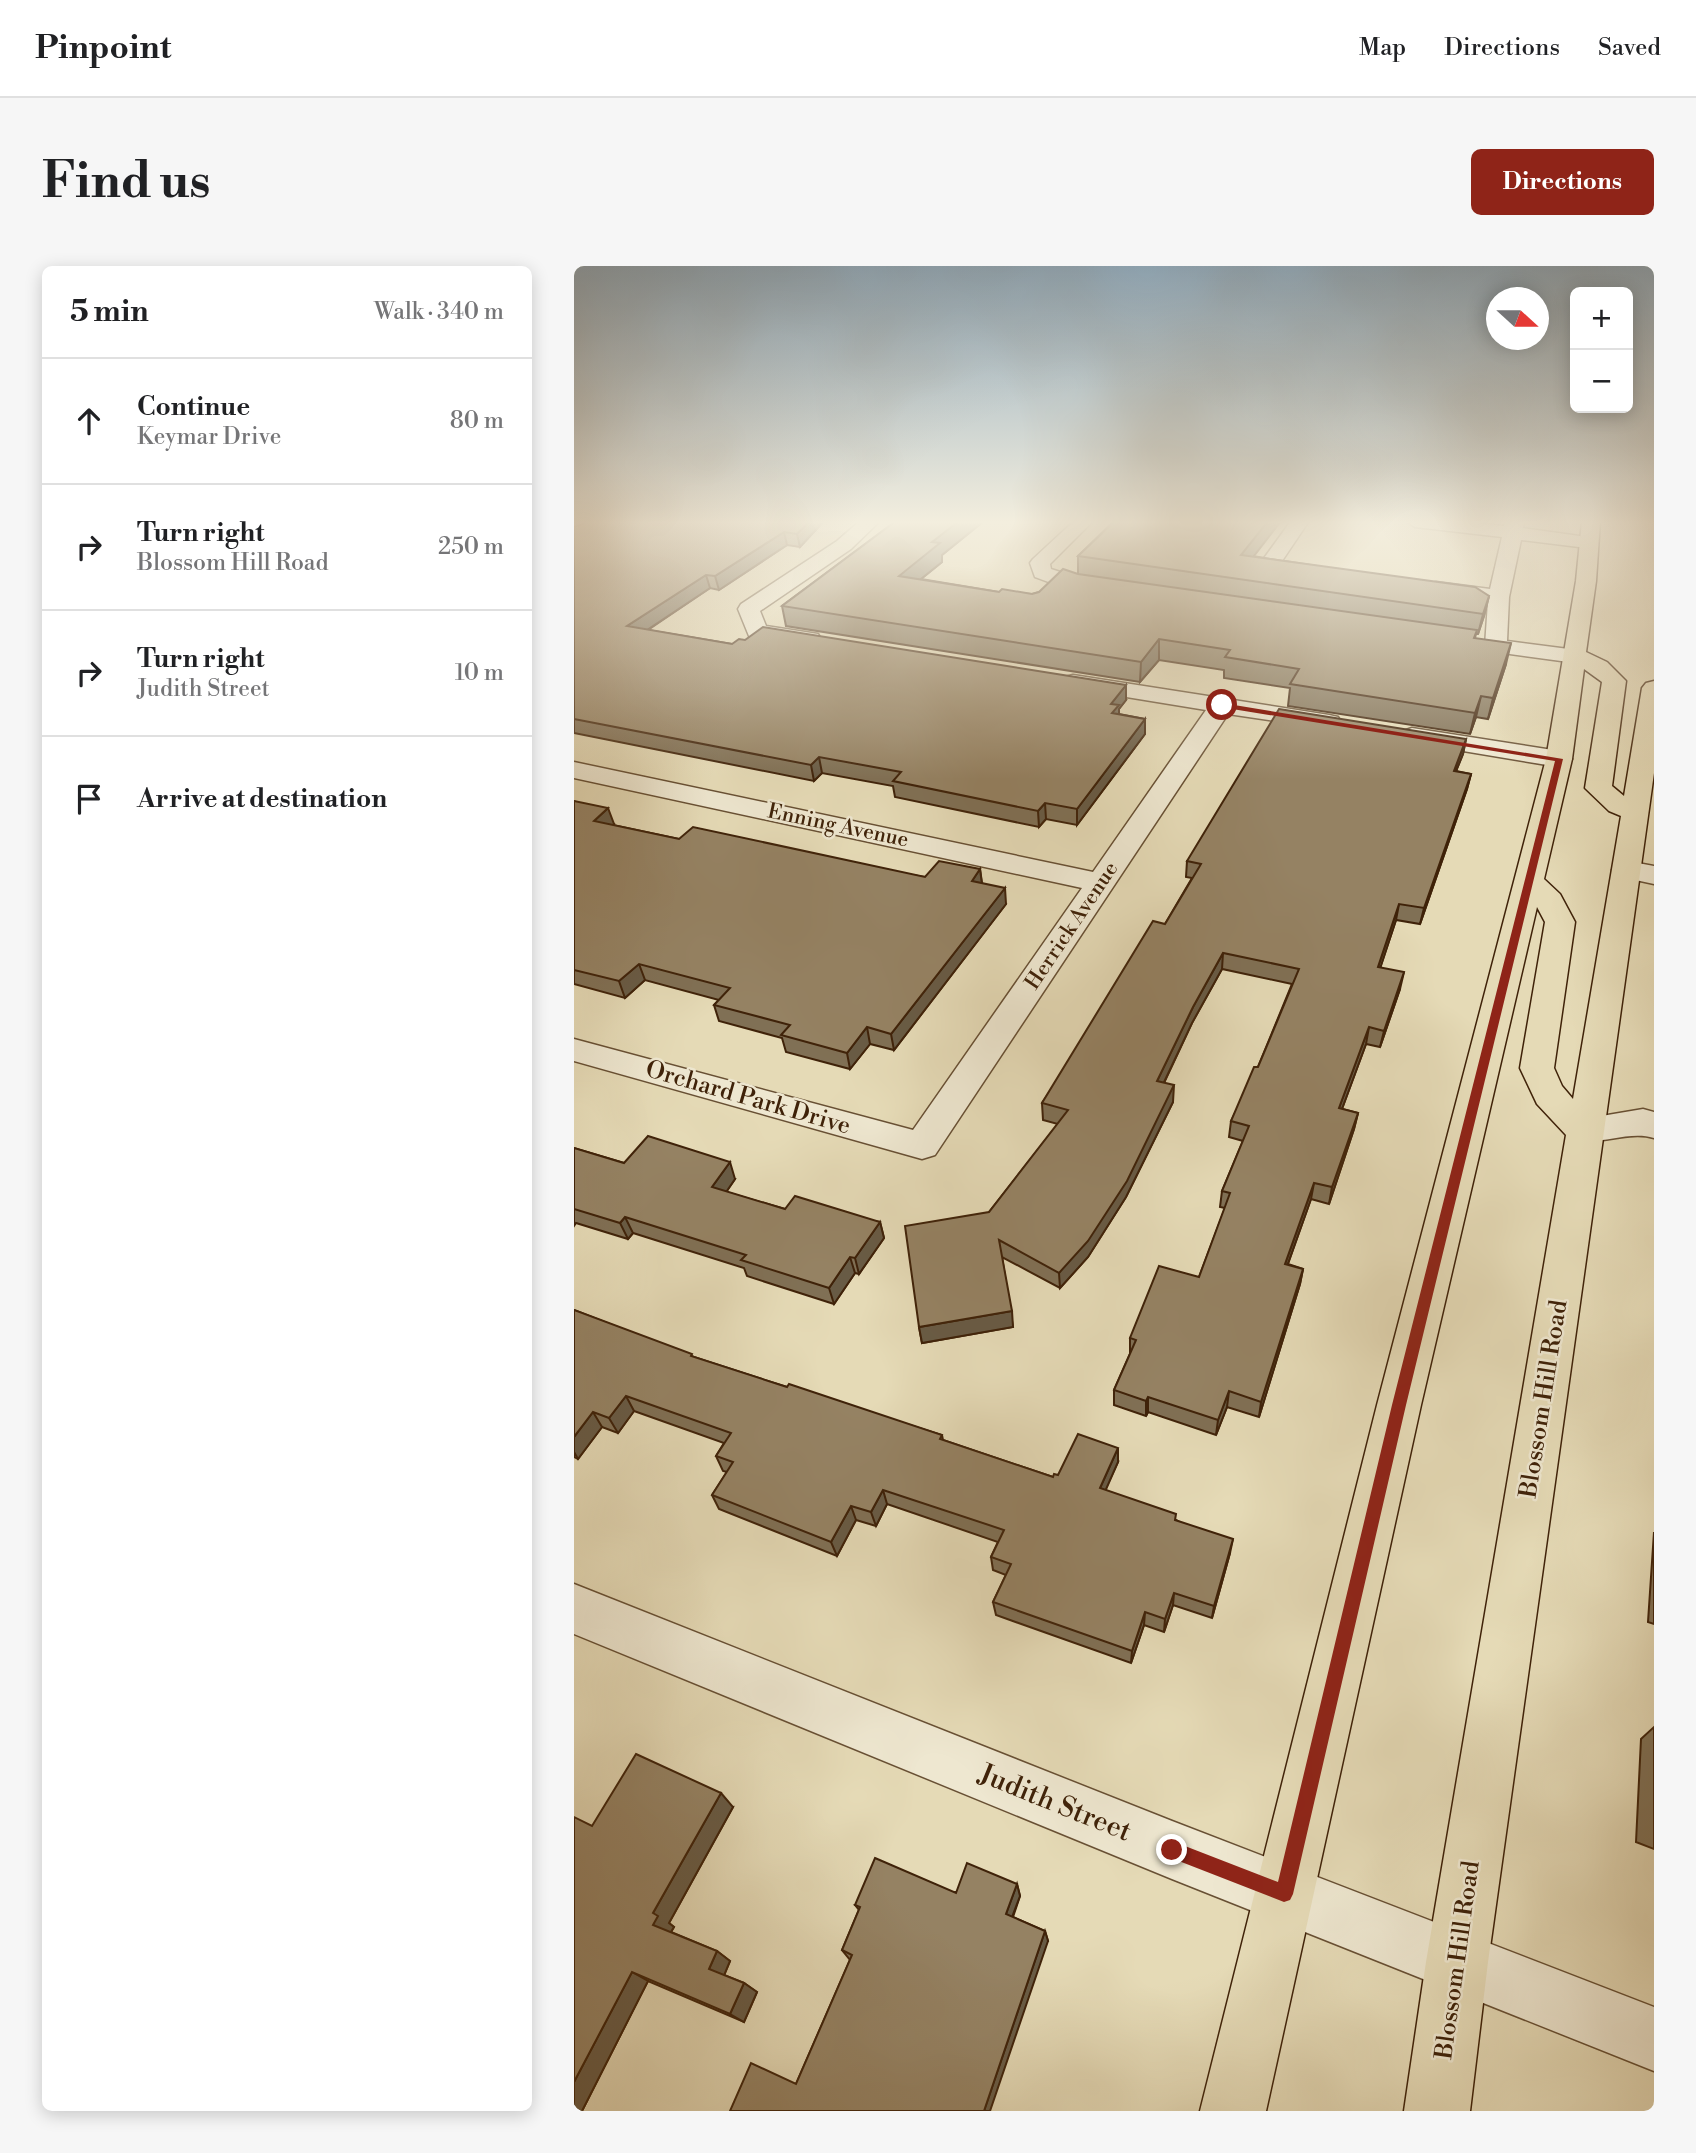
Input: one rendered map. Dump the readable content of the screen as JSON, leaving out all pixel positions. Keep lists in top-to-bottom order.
{
  "streets": {
    "main road": ["Blossom Hill Road"],
    "street": [
      "Enning Avenue",
      "Herrick Avenue",
      "Orchard Park Drive",
      "Judith Street"
    ]
  },
  "crossings": [
    ["Enning Avenue", "Herrick Avenue"],
    ["Herrick Avenue", "Orchard Park Drive"],
    ["Blossom Hill Road", "Judith Street"]
  ],
  "north": "right",
  "page": {
    "header": "Pinpoint",
    "nav": ["Map", "Directions", "Saved"],
    "buttons": "Directions",
    "title": "Find us",
    "heading": ["5 min", "Walk · 340 m"],
    "map_buttons": ["+", "−"],
    "list": [
      ["Continue", "Keymar Drive", "80 m"],
      ["Turn right", "Blossom Hill Road", "250 m"],
      ["Turn right", "Judith Street", "10 m"],
      "Arrive at destination"
    ]
  }
}
